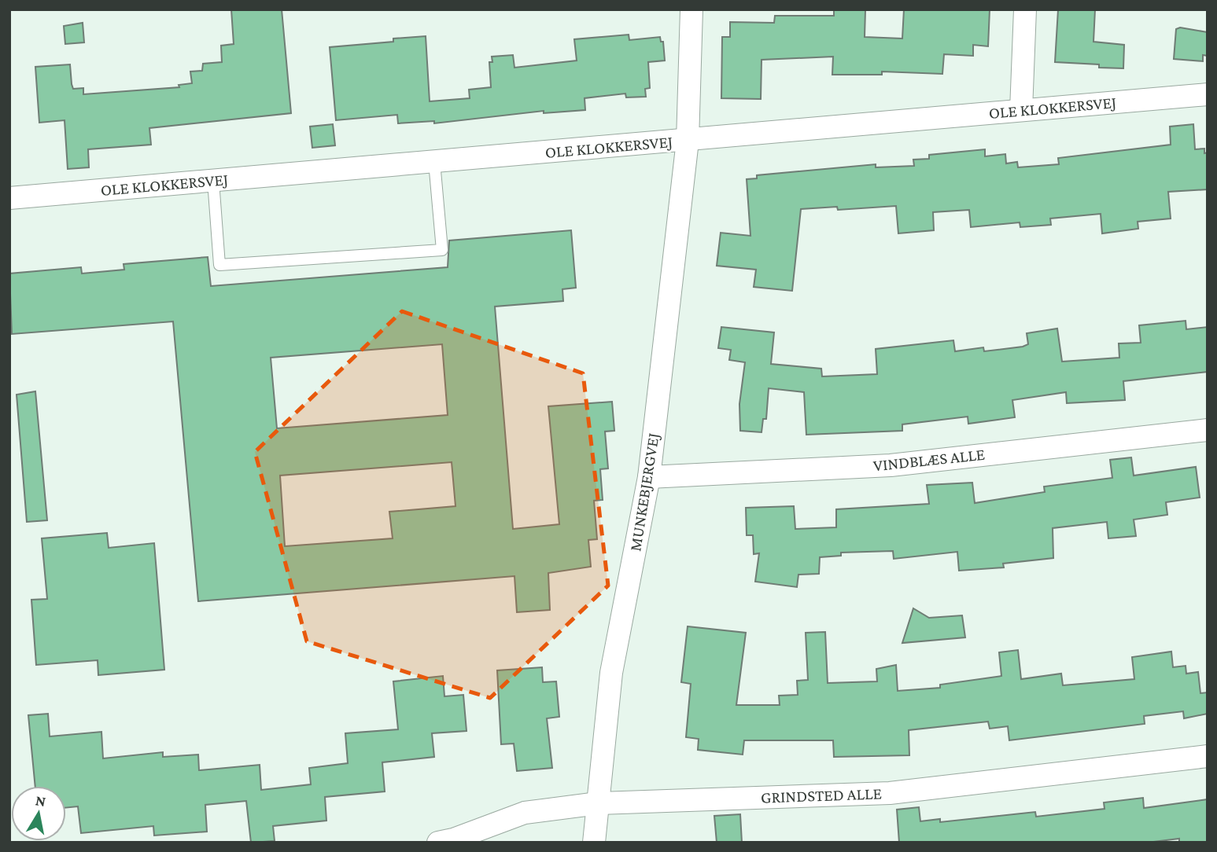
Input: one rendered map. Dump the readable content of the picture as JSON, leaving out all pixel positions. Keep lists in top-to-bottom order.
{
  "streets": {
    "street": [
      "OLE KLOKKERSVEJ",
      "VINDBLÆS ALLE",
      "MUNKEBJERGVEJ",
      "GRINDSTED ALLE"
    ]
  },
  "crossings": [
    ["OLE KLOKKERSVEJ", "MUNKEBJERGVEJ"],
    ["VINDBLÆS ALLE", "MUNKEBJERGVEJ"],
    ["MUNKEBJERGVEJ", "GRINDSTED ALLE"]
  ],
  "north": "top"
}
